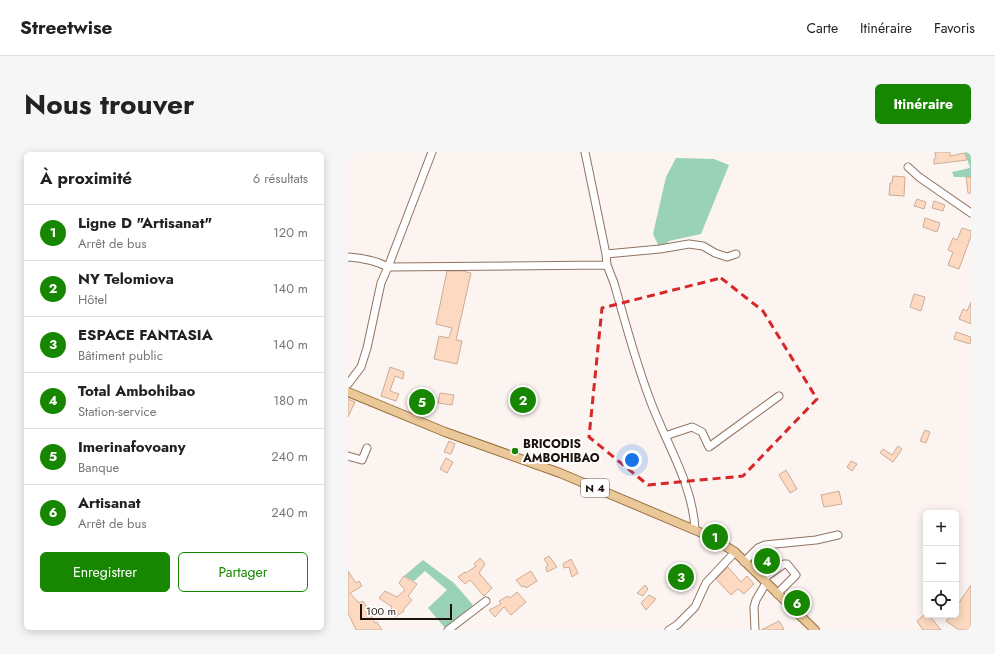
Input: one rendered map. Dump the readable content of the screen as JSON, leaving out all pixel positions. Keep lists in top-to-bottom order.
{
  "streets": {
    "main road": ["N 4"]
  },
  "places": ["BRICODIS AMBOHIBAO"],
  "scale_bar": "100 m",
  "page": {
    "header": "Streetwise",
    "nav": ["Carte", "Itinéraire", "Favoris"],
    "title": "Nous trouver",
    "buttons": [
      "Itinéraire",
      ["Enregistrer", "Partager"]
    ],
    "heading": ["À proximité", "6 résultats"],
    "list": [
      {
        "mark": "1",
        "name": "Ligne D \"Artisanat\"",
        "note": "Arrêt de bus",
        "value": "120 m"
      },
      {
        "mark": "2",
        "name": "NY Telomiova",
        "note": "Hôtel",
        "value": "140 m"
      },
      {
        "mark": "3",
        "name": "ESPACE FANTASIA",
        "note": "Bâtiment public",
        "value": "140 m"
      },
      {
        "mark": "4",
        "name": "Total Ambohibao",
        "note": "Station-service",
        "value": "180 m"
      },
      {
        "mark": "5",
        "name": "Imerinafovoany",
        "note": "Banque",
        "value": "240 m"
      },
      {
        "mark": "6",
        "name": "Artisanat",
        "note": "Arrêt de bus",
        "value": "240 m"
      }
    ],
    "pins": [
      "2",
      "5",
      "1",
      "4",
      "3",
      "6"
    ],
    "map_buttons": ["+", "−"],
    "scale": "100 m"
  }
}
